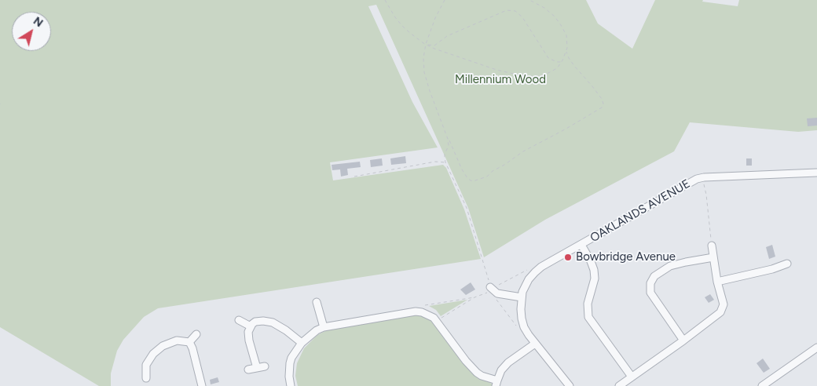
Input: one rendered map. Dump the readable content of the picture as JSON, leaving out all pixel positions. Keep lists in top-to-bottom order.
{
  "streets": {
    "street": ["OAKLANDS AVENUE"]
  },
  "parks": ["Millennium Wood"],
  "places": ["Bowbridge Avenue"],
  "north": "top right"
}
